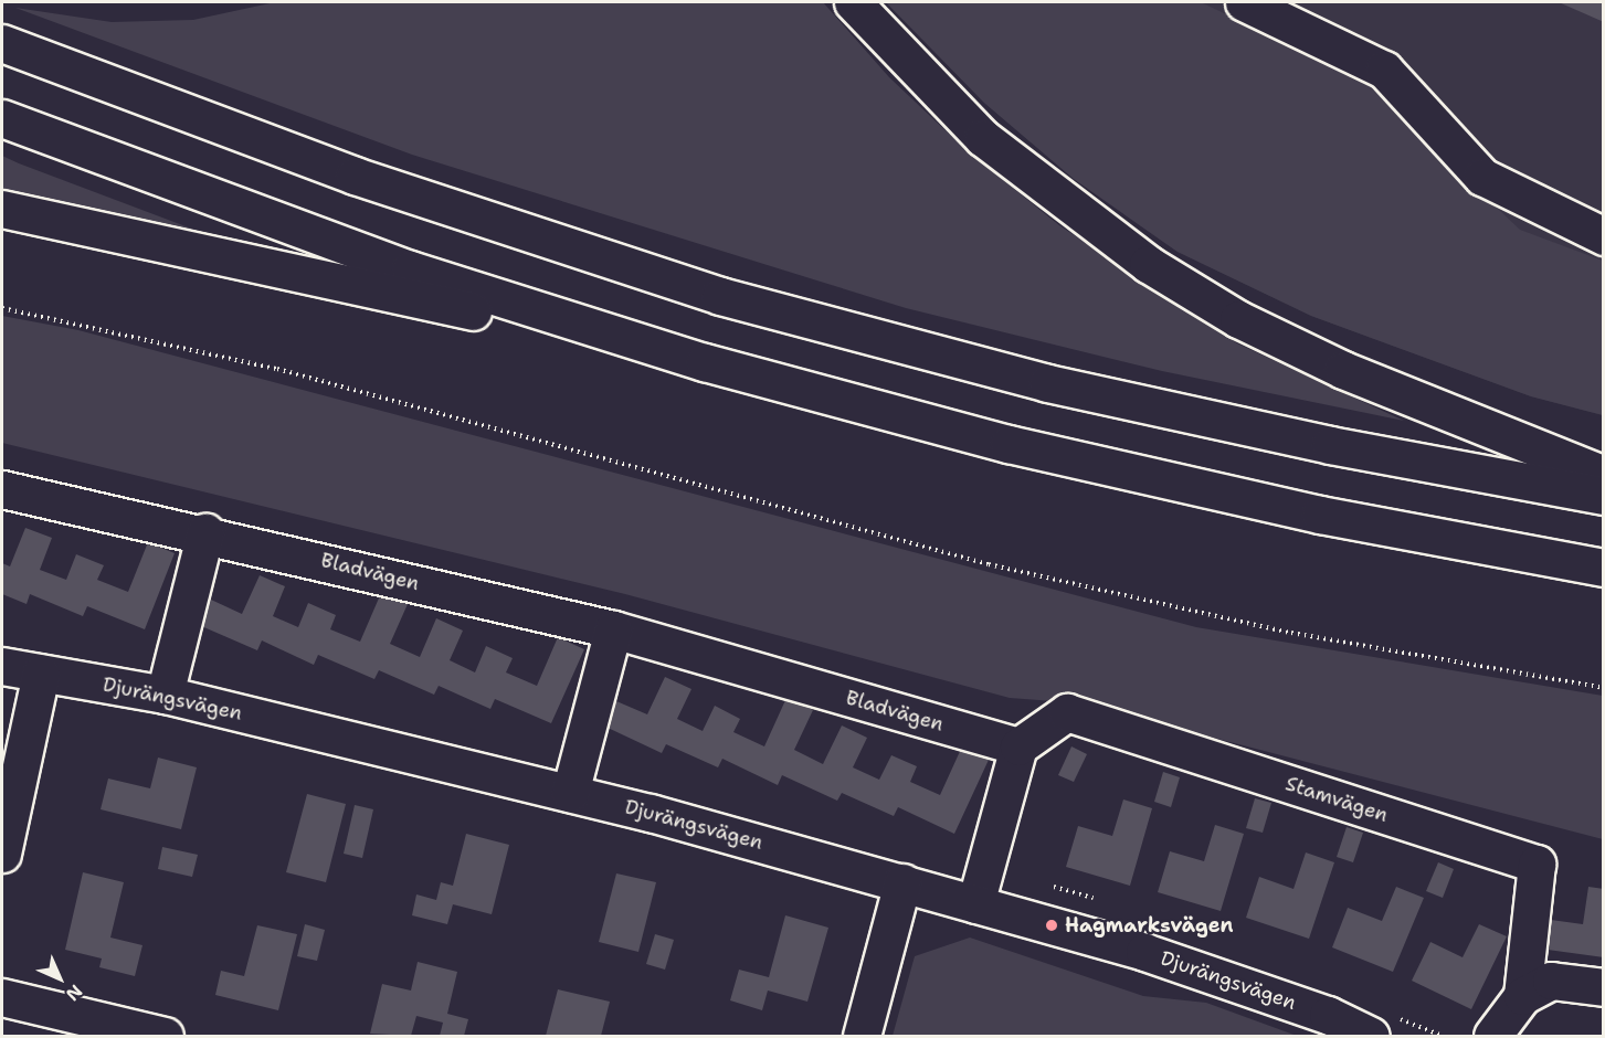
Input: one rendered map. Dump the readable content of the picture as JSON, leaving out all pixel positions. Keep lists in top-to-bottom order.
{
  "streets": {
    "main road": ["Bladvägen", "Djurängsvägen", "Stamvägen"]
  },
  "crossings": [
    ["Bladvägen", "Stamvägen"]
  ],
  "places": ["Hagmarksvägen"],
  "north": "bottom right"
}
